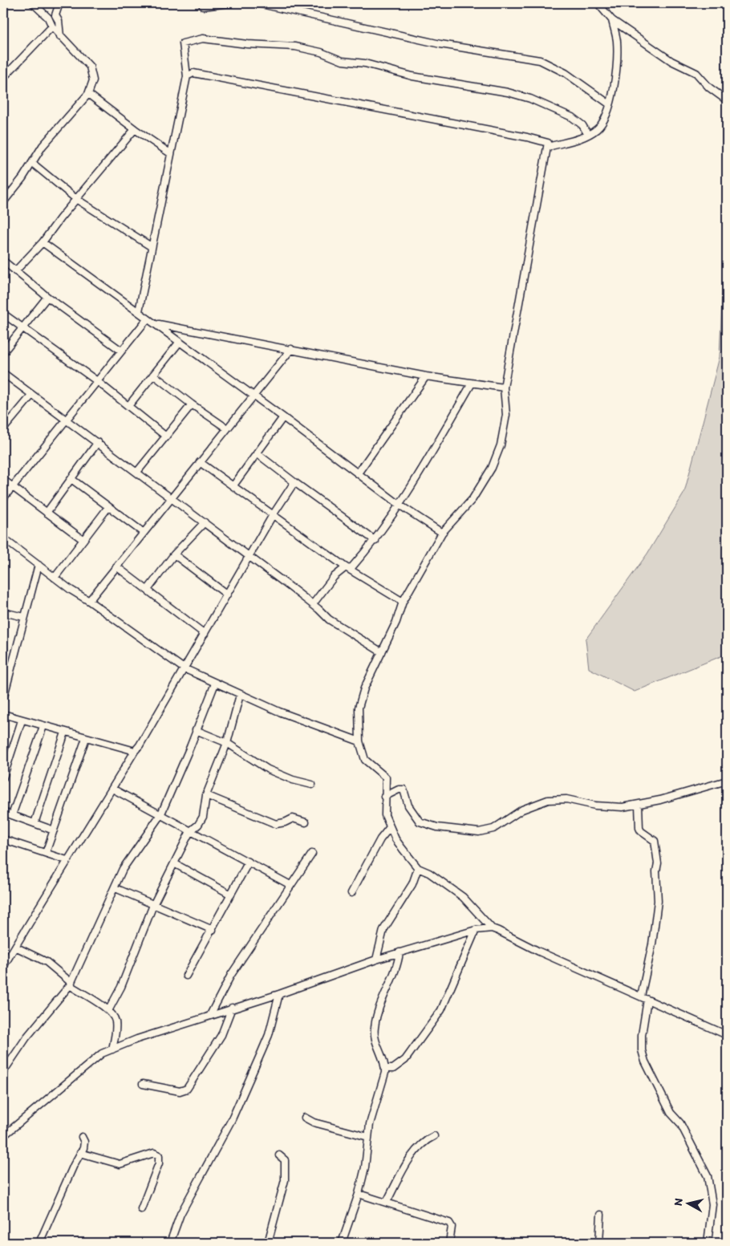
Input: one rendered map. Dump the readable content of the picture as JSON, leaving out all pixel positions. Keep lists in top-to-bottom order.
{
  "north": "left"
}
